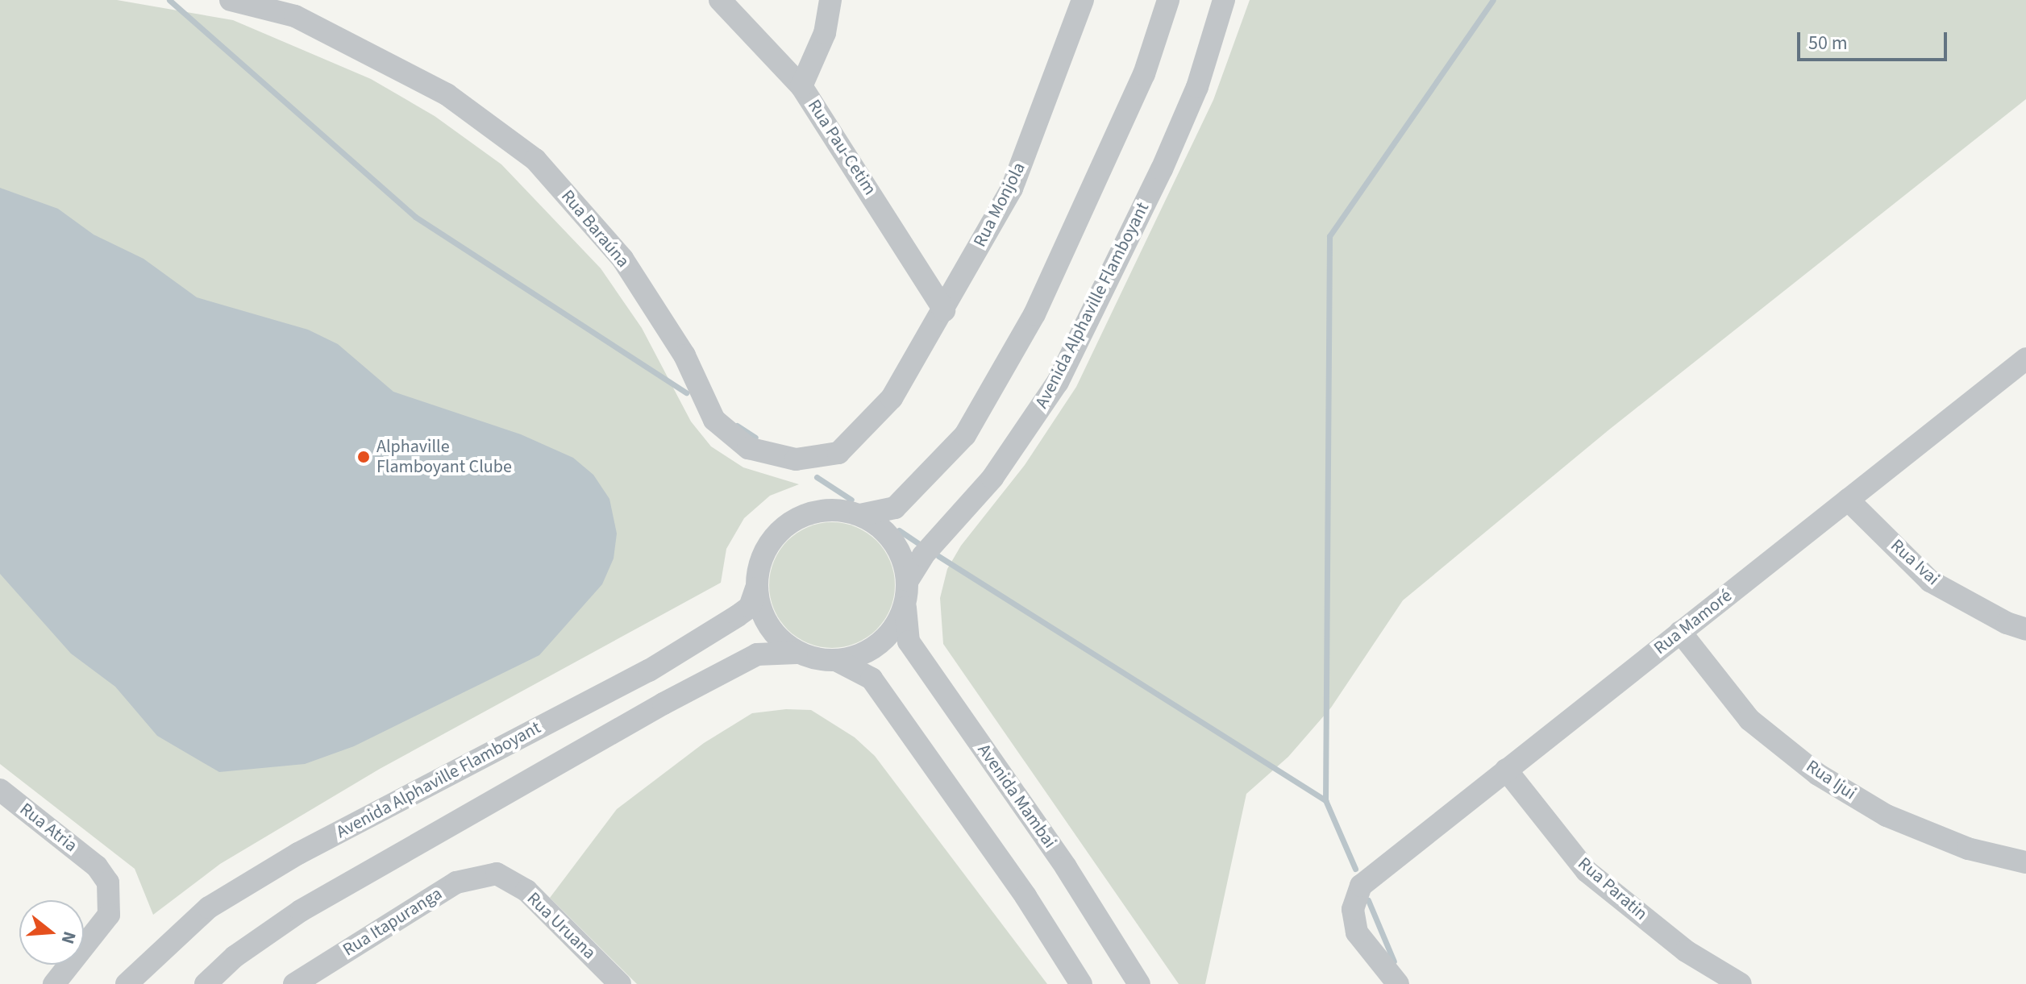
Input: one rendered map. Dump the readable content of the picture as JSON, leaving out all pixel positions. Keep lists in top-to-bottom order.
{
  "streets": {
    "street": [
      "Rua Pau-Cetim",
      "Rua Monjola",
      "Rua Baraúna",
      "Avenida Alphaville Flamboyant",
      "Rua Ivai",
      "Rua Mamoré",
      "Rua Ijui",
      "Avenida Mambai",
      "Rua Atria",
      "Rua Paratin",
      "Rua Itapuranga",
      "Rua Uruana"
    ]
  },
  "crossings": [
    ["Rua Pau-Cetim", "Rua Monjola"],
    ["Rua Monjola", "Rua Baraúna"],
    ["Avenida Alphaville Flamboyant", "Avenida Mambai"],
    ["Rua Ivai", "Rua Mamoré"],
    ["Rua Mamoré", "Rua Ijui"],
    ["Rua Mamoré", "Rua Paratin"],
    ["Rua Itapuranga", "Rua Uruana"]
  ],
  "places": ["Alphaville Flamboyant Clube"],
  "scale_bar": "50 m",
  "north": "right"
}
